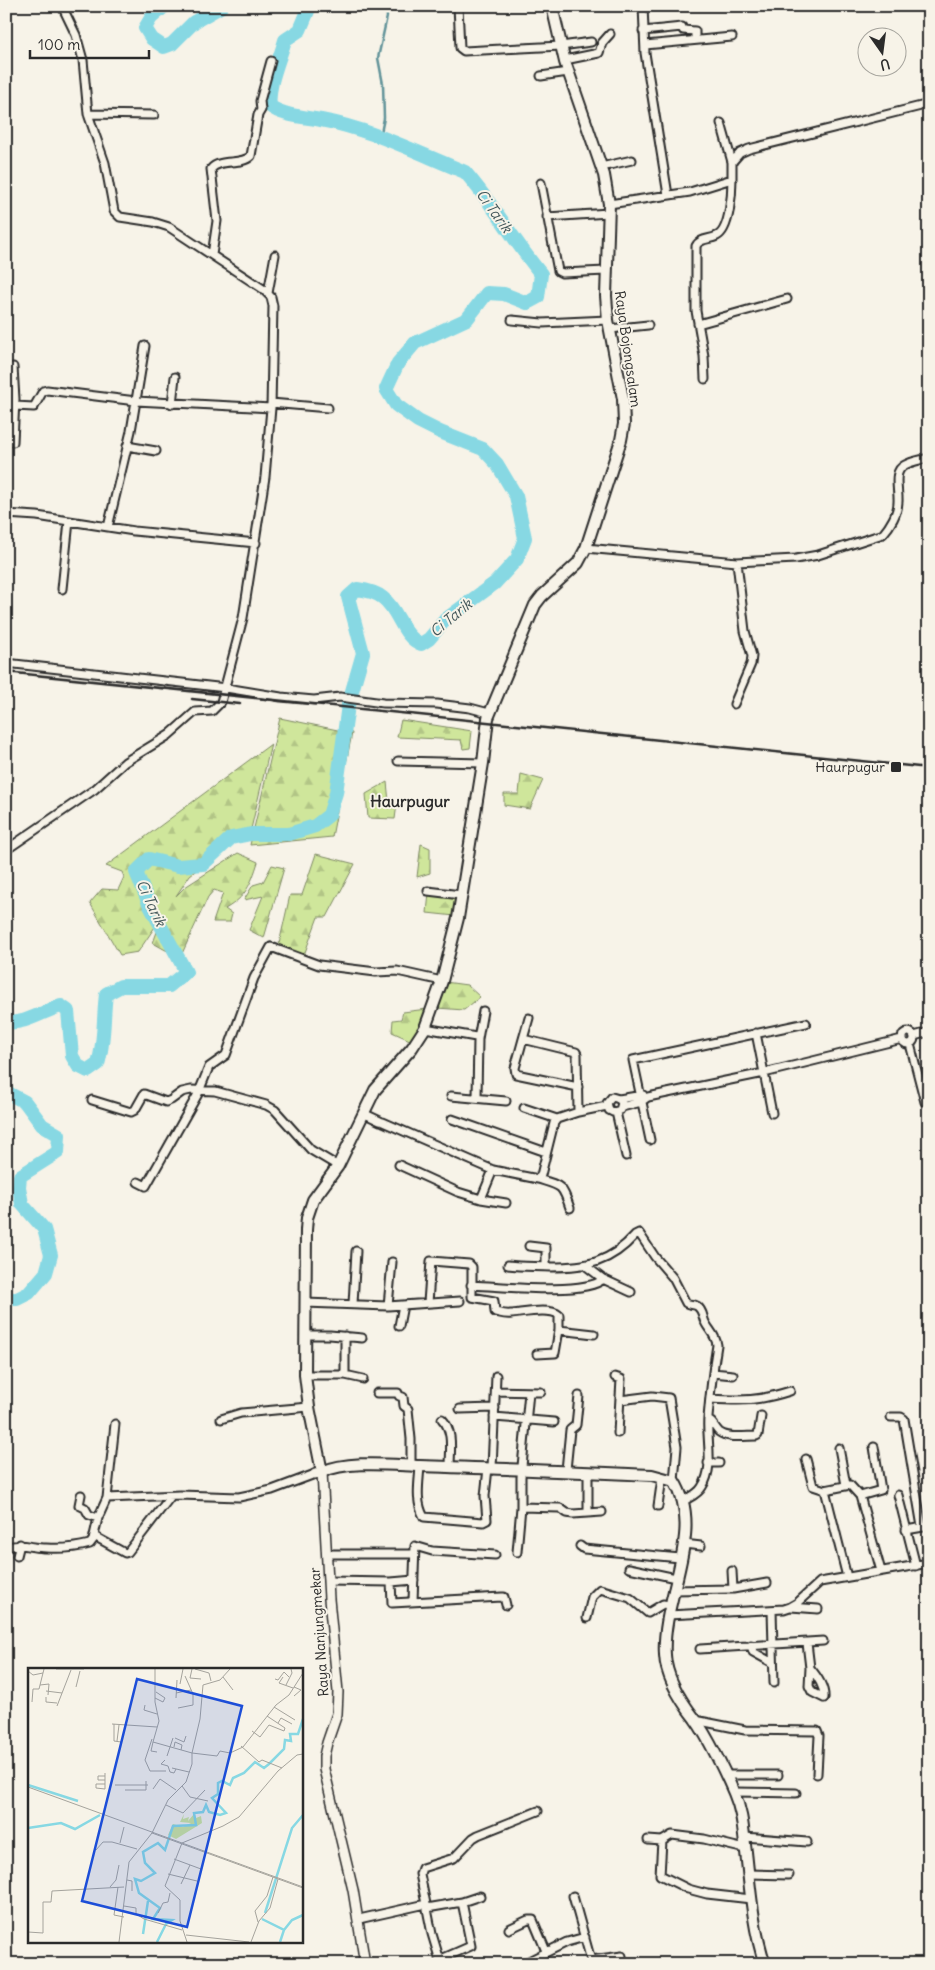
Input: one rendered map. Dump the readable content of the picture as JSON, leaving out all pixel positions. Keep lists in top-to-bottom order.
{
  "streets": {
    "main road": ["Raya Bojongsalam", "Raya Nanjungmekar"]
  },
  "crossings": [
    ["Raya Bojongsalam", "Raya Nanjungmekar"]
  ],
  "districts": ["Haurpugur"],
  "water": ["Ci Tarik"],
  "places": {
    "transit": ["Haurpugur"]
  },
  "scale_bar": "100 m",
  "north": "bottom"
}
